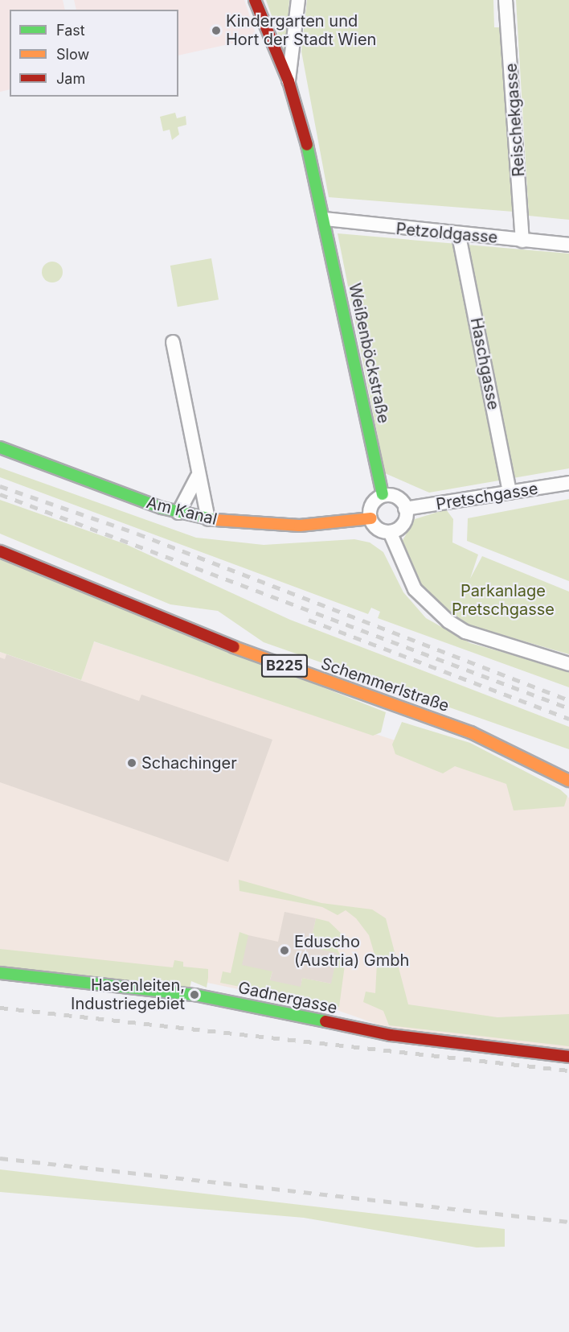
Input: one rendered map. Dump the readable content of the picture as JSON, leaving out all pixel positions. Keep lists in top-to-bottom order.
{
  "streets": {
    "street": [
      "Reischekgasse",
      "Petzoldgasse",
      "Weißenböckstraße",
      "Haschgasse",
      "Pretschgasse",
      "Am Kanal",
      "B225",
      "Schemmerlstraße",
      "Gadnergasse"
    ]
  },
  "crossings": [
    ["Reischekgasse", "Petzoldgasse"],
    ["Petzoldgasse", "Weißenböckstraße"],
    ["Petzoldgasse", "Haschgasse"],
    ["Weißenböckstraße", "Pretschgasse"],
    ["Weißenböckstraße", "Am Kanal"],
    ["Haschgasse", "Pretschgasse"],
    ["Pretschgasse", "Am Kanal"]
  ],
  "parks": ["Parkanlage Pretschgasse"],
  "places": [
    "Kindergarten und Hort der Stadt Wien",
    "Schachinger",
    "Eduscho (Austria) Gmbh",
    "Hasenleiten, Industriegebiet"
  ],
  "legend": ["Fast", "Slow", "Jam"]
}
